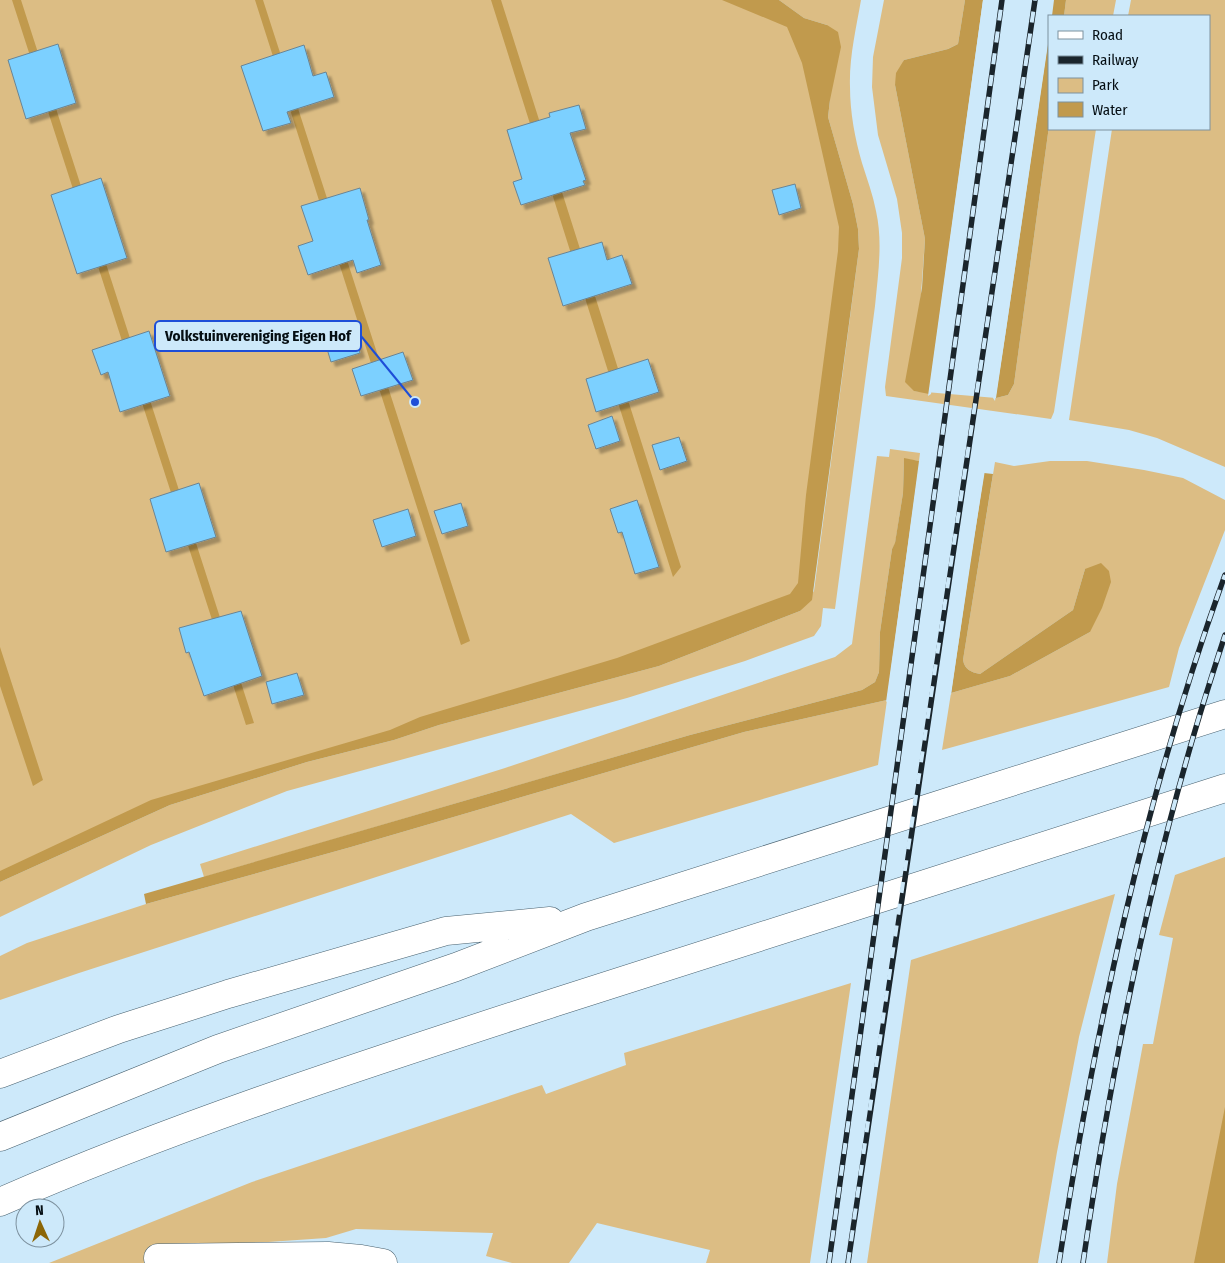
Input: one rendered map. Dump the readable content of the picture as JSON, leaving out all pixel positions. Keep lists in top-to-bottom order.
{
  "places": ["Volkstuinvereniging Eigen Hof"],
  "legend": [
    "Road",
    "Railway",
    "Park",
    "Water"
  ],
  "north": "top"
}
